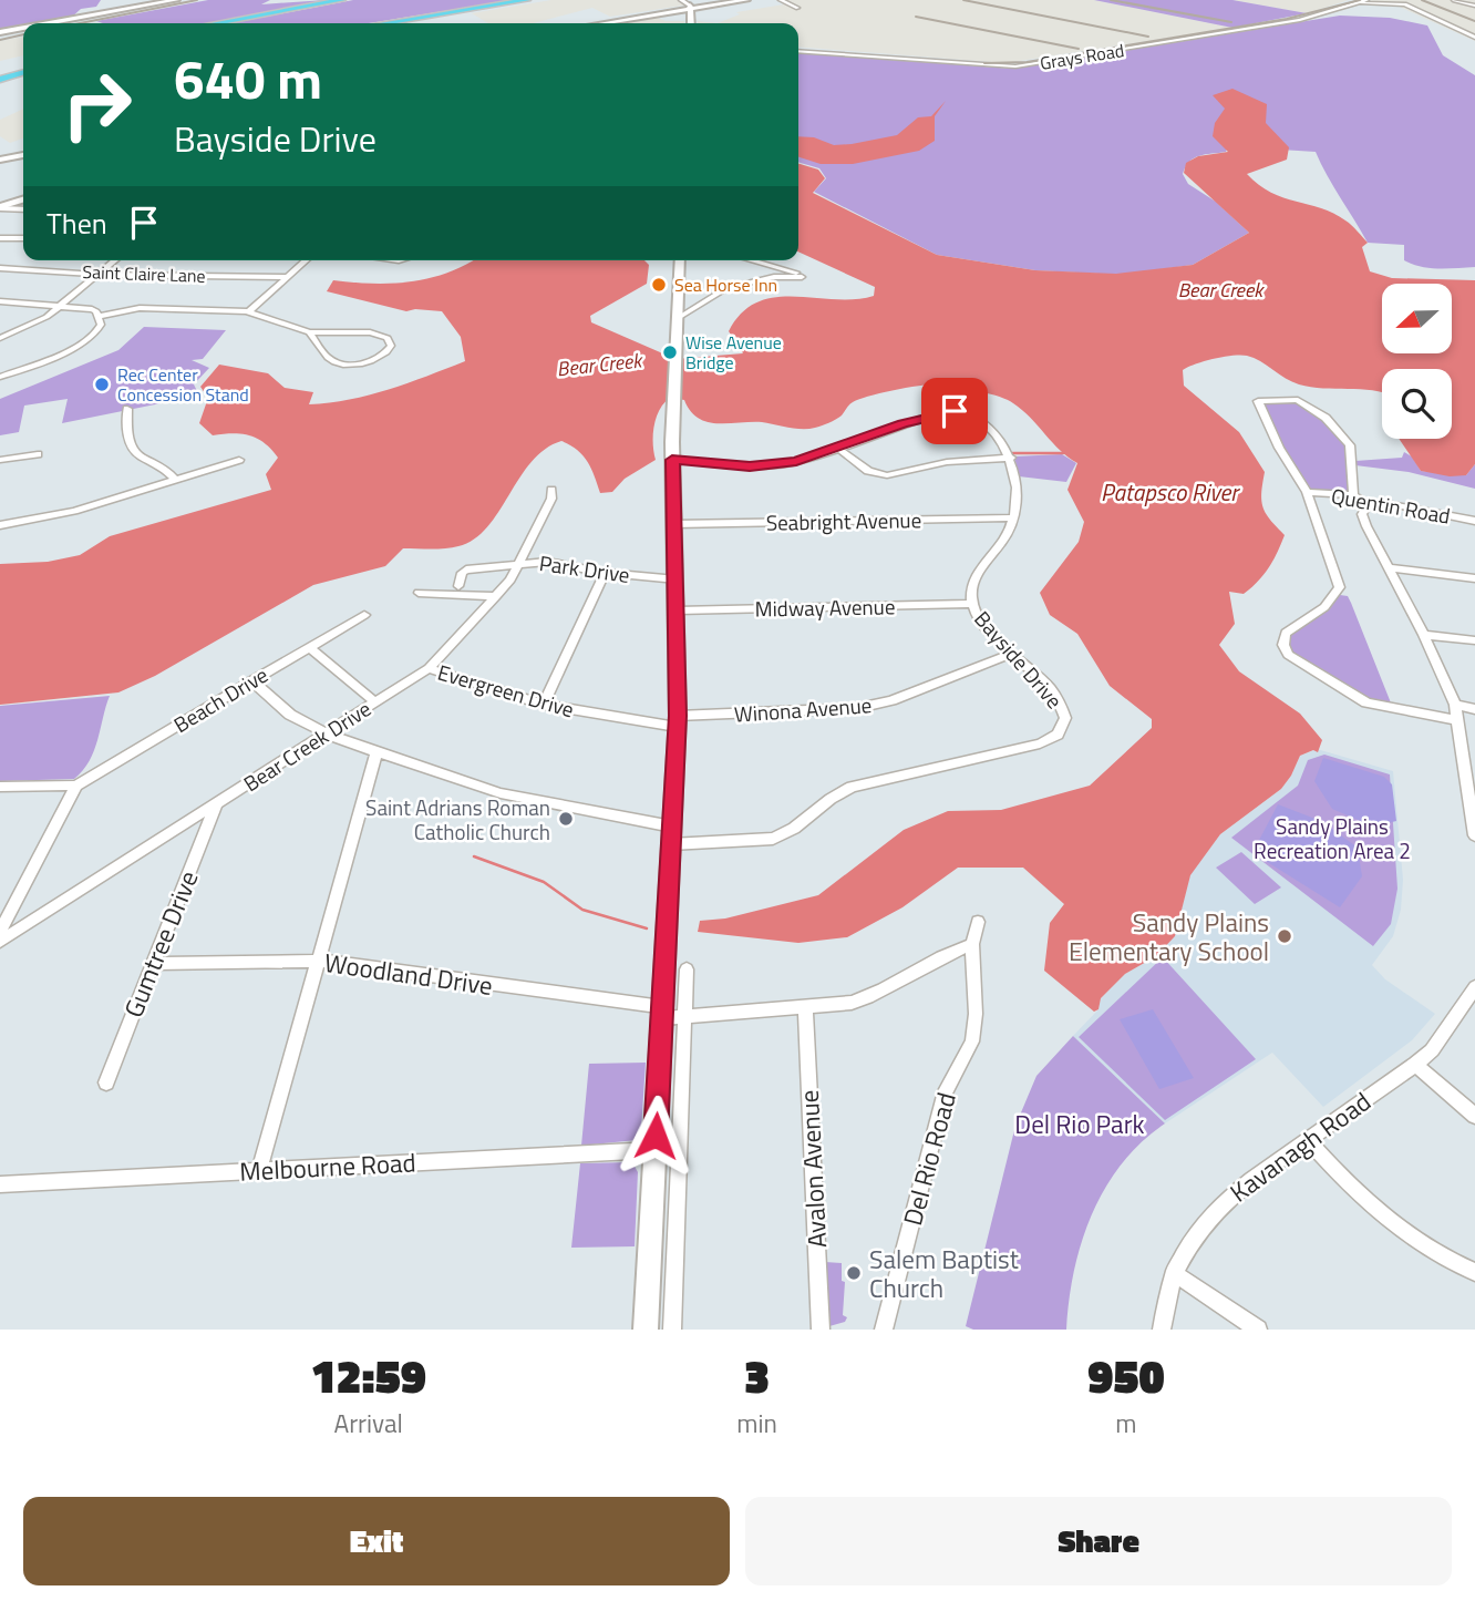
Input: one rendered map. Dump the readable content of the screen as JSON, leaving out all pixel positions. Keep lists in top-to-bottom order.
{
  "streets": {
    "street": [
      "Grays Road",
      "Saint Claire Lane",
      "Quentin Road",
      "Seabright Avenue",
      "Park Drive",
      "Midway Avenue",
      "Bayside Drive",
      "Evergreen Drive",
      "Beach Drive",
      "Winona Avenue",
      "Bear Creek Drive",
      "Gumtree Drive",
      "Woodland Drive",
      "Kavanagh Road",
      "Del Rio Road",
      "Melbourne Road",
      "Avalon Avenue"
    ]
  },
  "crossings": [
    ["Seabright Avenue", "Bayside Drive"],
    ["Park Drive", "Bear Creek Drive"],
    ["Midway Avenue", "Bayside Drive"],
    ["Bayside Drive", "Beach Drive"],
    ["Bayside Drive", "Winona Avenue"],
    ["Bayside Drive", "Bear Creek Drive"],
    ["Evergreen Drive", "Winona Avenue"],
    ["Evergreen Drive", "Bear Creek Drive"],
    ["Bear Creek Drive", "Gumtree Drive"],
    ["Gumtree Drive", "Woodland Drive"],
    ["Woodland Drive", "Del Rio Road"],
    ["Woodland Drive", "Avalon Avenue"]
  ],
  "water": ["Bear Creek", "Patapsco River"],
  "parks": ["Sandy Plains Recreation Area 2", "Del Rio Park"],
  "places": [
    "Sea Horse Inn",
    "Wise Avenue Bridge",
    "Rec Center Concession Stand",
    "Saint Adrians Roman Catholic Church",
    "Sandy Plains Elementary School",
    "Salem Baptist Church"
  ],
  "north": "left",
  "page": {
    "turn": ["640 m", "Bayside Drive"],
    "then": "Then",
    "eta": [
      "12:59",
      "Arrival",
      "3",
      "min",
      "950",
      "m"
    ],
    "buttons": ["Exit", "Share"]
  }
}
